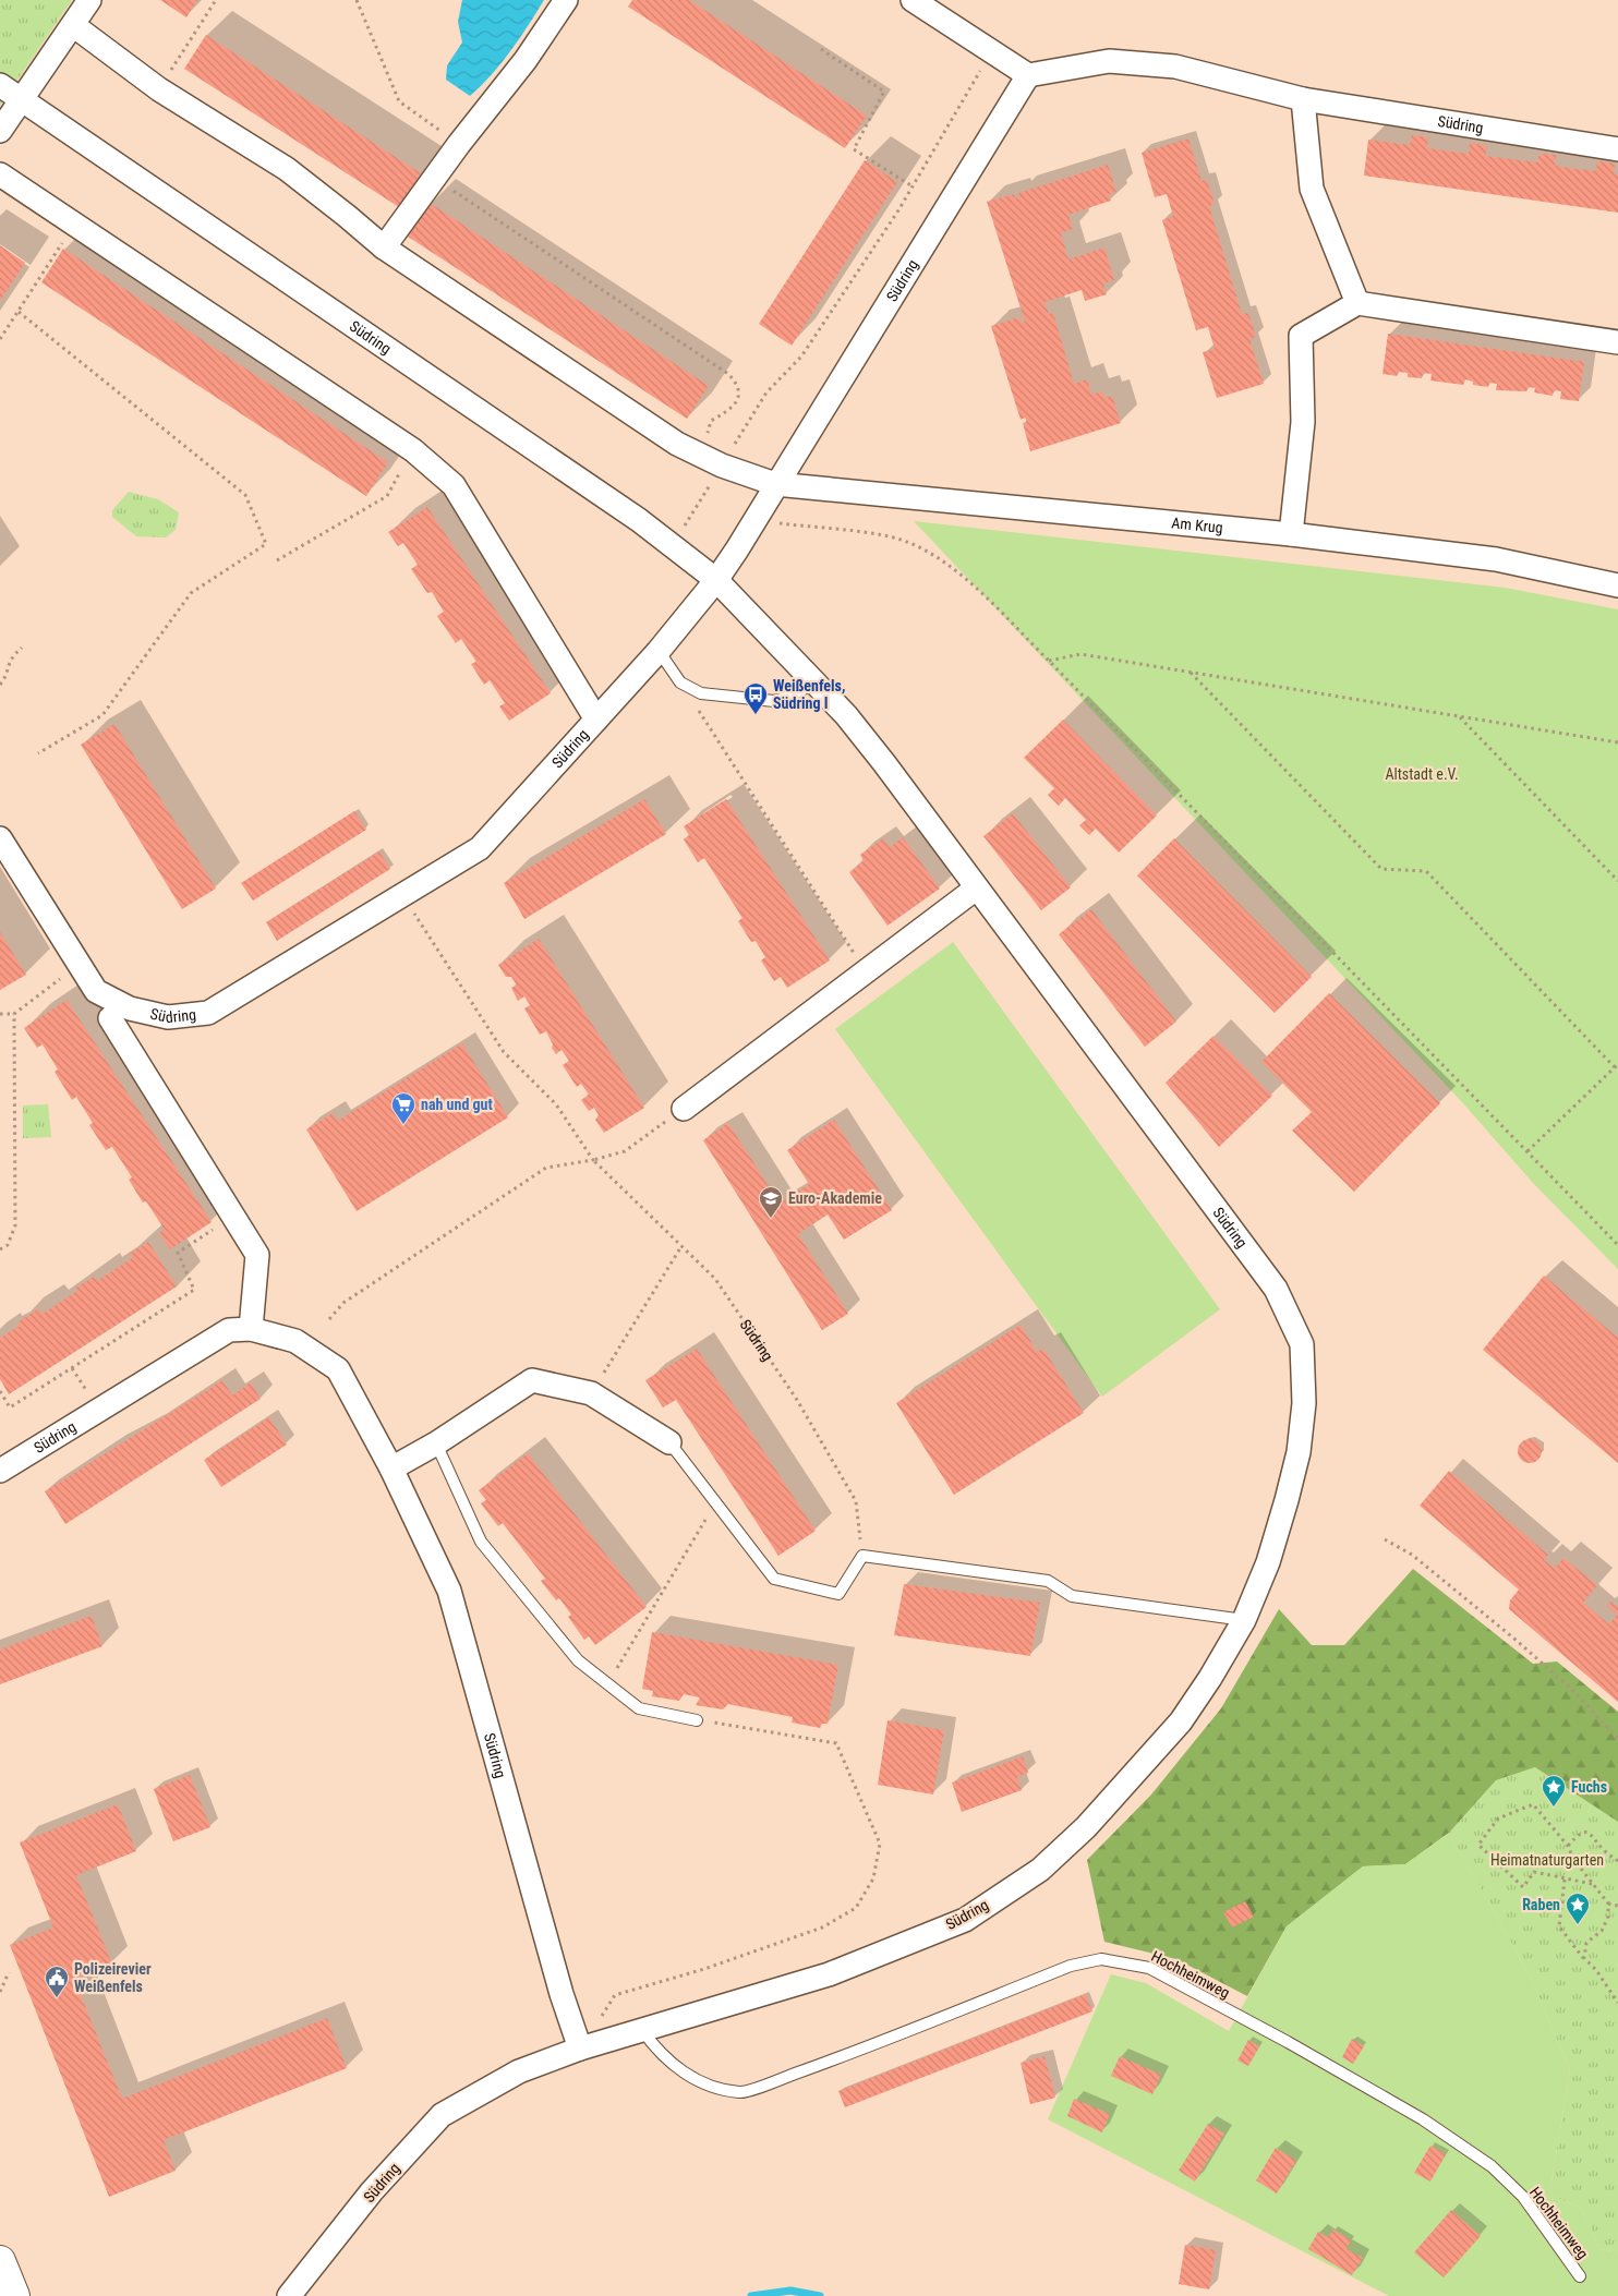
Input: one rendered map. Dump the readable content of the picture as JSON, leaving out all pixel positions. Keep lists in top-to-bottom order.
{
  "streets": {
    "street": ["Südring", "Am Krug"],
    "lane": ["Hochheimweg"]
  },
  "crossings": [
    ["Südring", "Am Krug"],
    ["Südring", "Hochheimweg"]
  ],
  "parks": ["Altstadt e.V.", "Heimatnaturgarten"],
  "places": {
    "bus stop": ["Weißenfels, Südring I"],
    "supermarket": ["nah und gut"],
    "school or university": ["Euro-Akademie"],
    "place": ["Fuchs", "Raben"],
    "public building": ["Polizeirevier Weißenfels"]
  }
}
